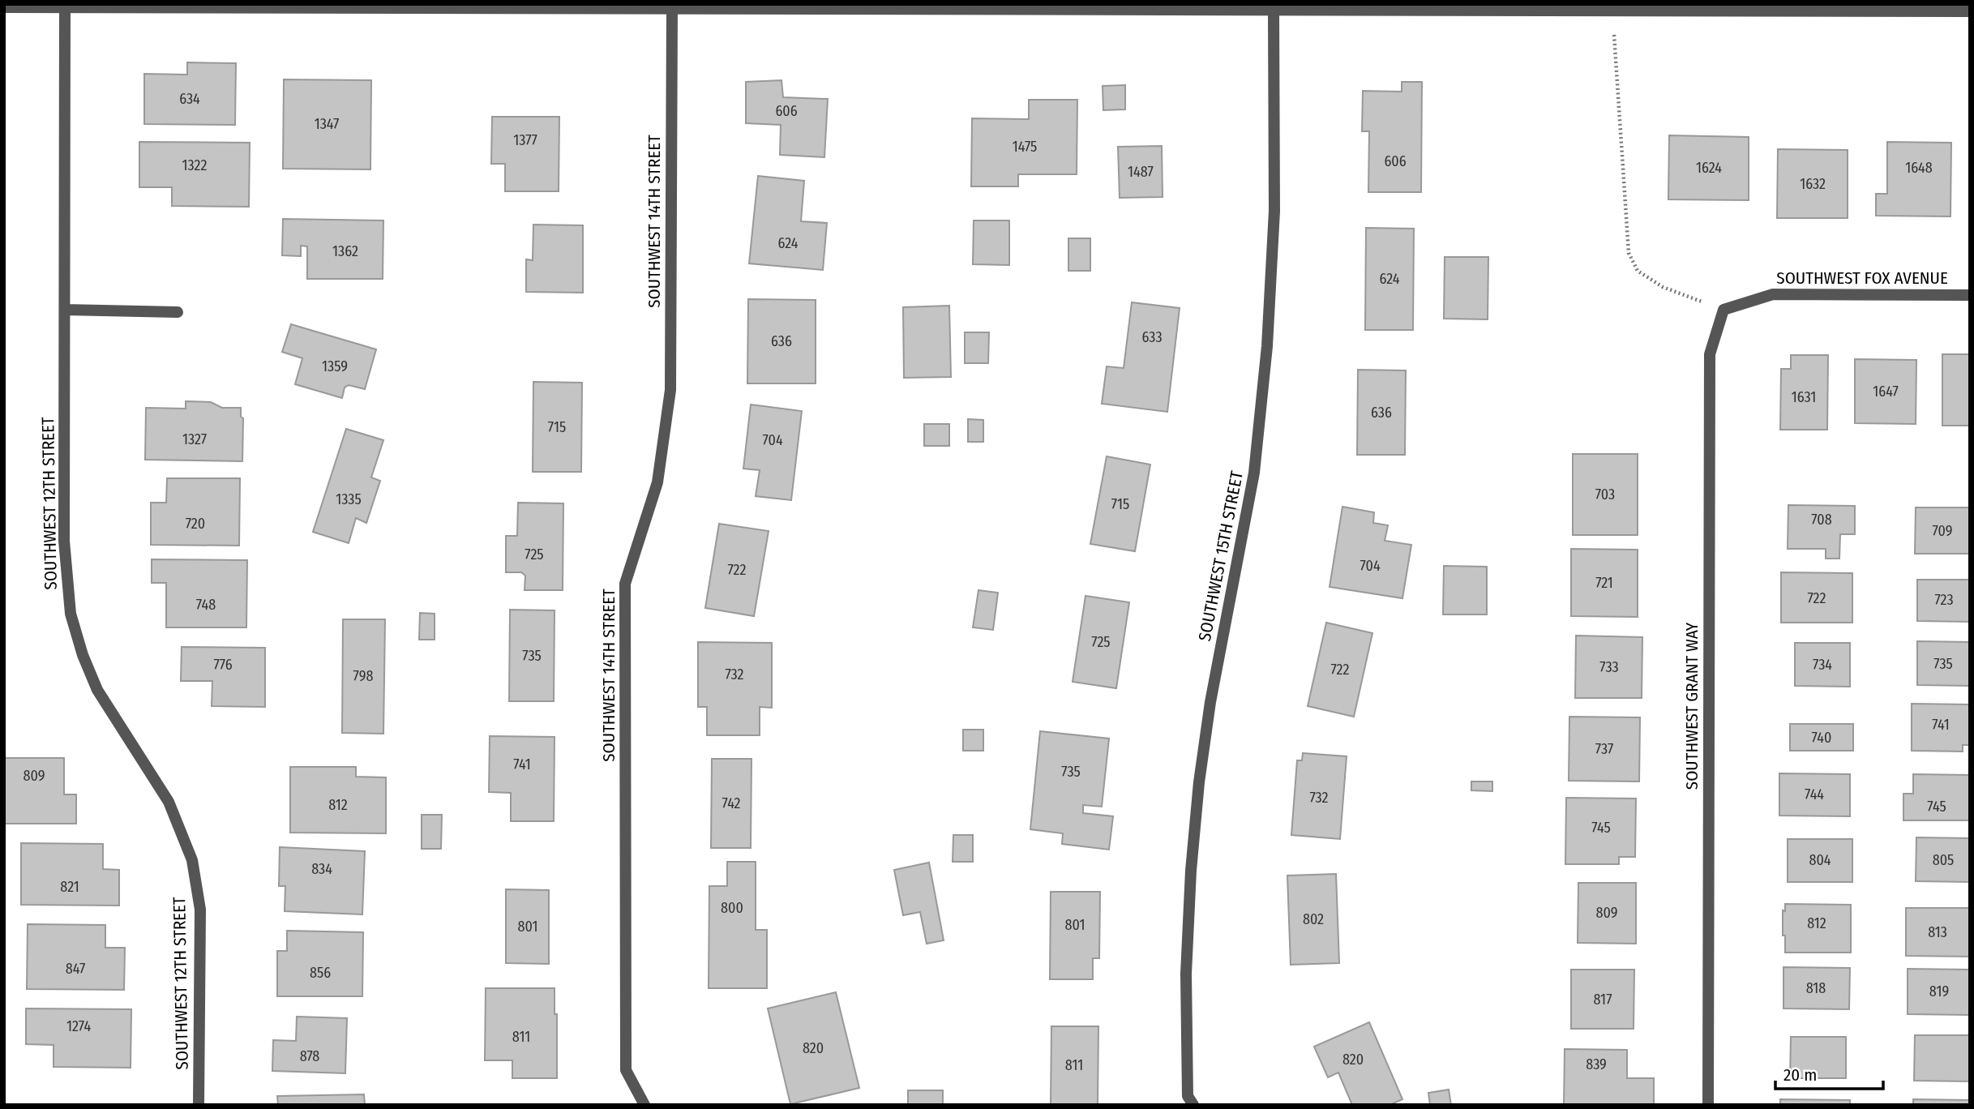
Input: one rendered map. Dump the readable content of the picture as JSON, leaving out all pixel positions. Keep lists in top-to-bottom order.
{
  "streets": {
    "street": [
      "SOUTHWEST 14TH STREET",
      "SOUTHWEST FOX AVENUE",
      "SOUTHWEST 12TH STREET",
      "SOUTHWEST 15TH STREET",
      "SOUTHWEST GRANT WAY"
    ]
  },
  "crossings": [
    ["SOUTHWEST FOX AVENUE", "SOUTHWEST GRANT WAY"]
  ],
  "house_numbers": [
    "634",
    "606",
    "1347",
    "1377",
    "1475",
    "606",
    "1322",
    "1624",
    "1648",
    "1487",
    "1632",
    "624",
    "1362",
    "624",
    "633",
    "636",
    "1359",
    "1647",
    "1631",
    "636",
    "715",
    "1327",
    "704",
    "703",
    "1335",
    "715",
    "708",
    "720",
    "709",
    "725",
    "704",
    "722",
    "721",
    "722",
    "723",
    "748",
    "725",
    "735",
    "735",
    "776",
    "734",
    "733",
    "722",
    "732",
    "798",
    "741",
    "740",
    "737",
    "741",
    "735",
    "809",
    "744",
    "732",
    "742",
    "812",
    "745",
    "745",
    "804",
    "805",
    "834",
    "821",
    "800",
    "809",
    "802",
    "812",
    "801",
    "801",
    "813",
    "847",
    "856",
    "818",
    "819",
    "817",
    "1274",
    "811",
    "820",
    "878",
    "820",
    "839",
    "811"
  ],
  "scale_bar": "20 m"
}
